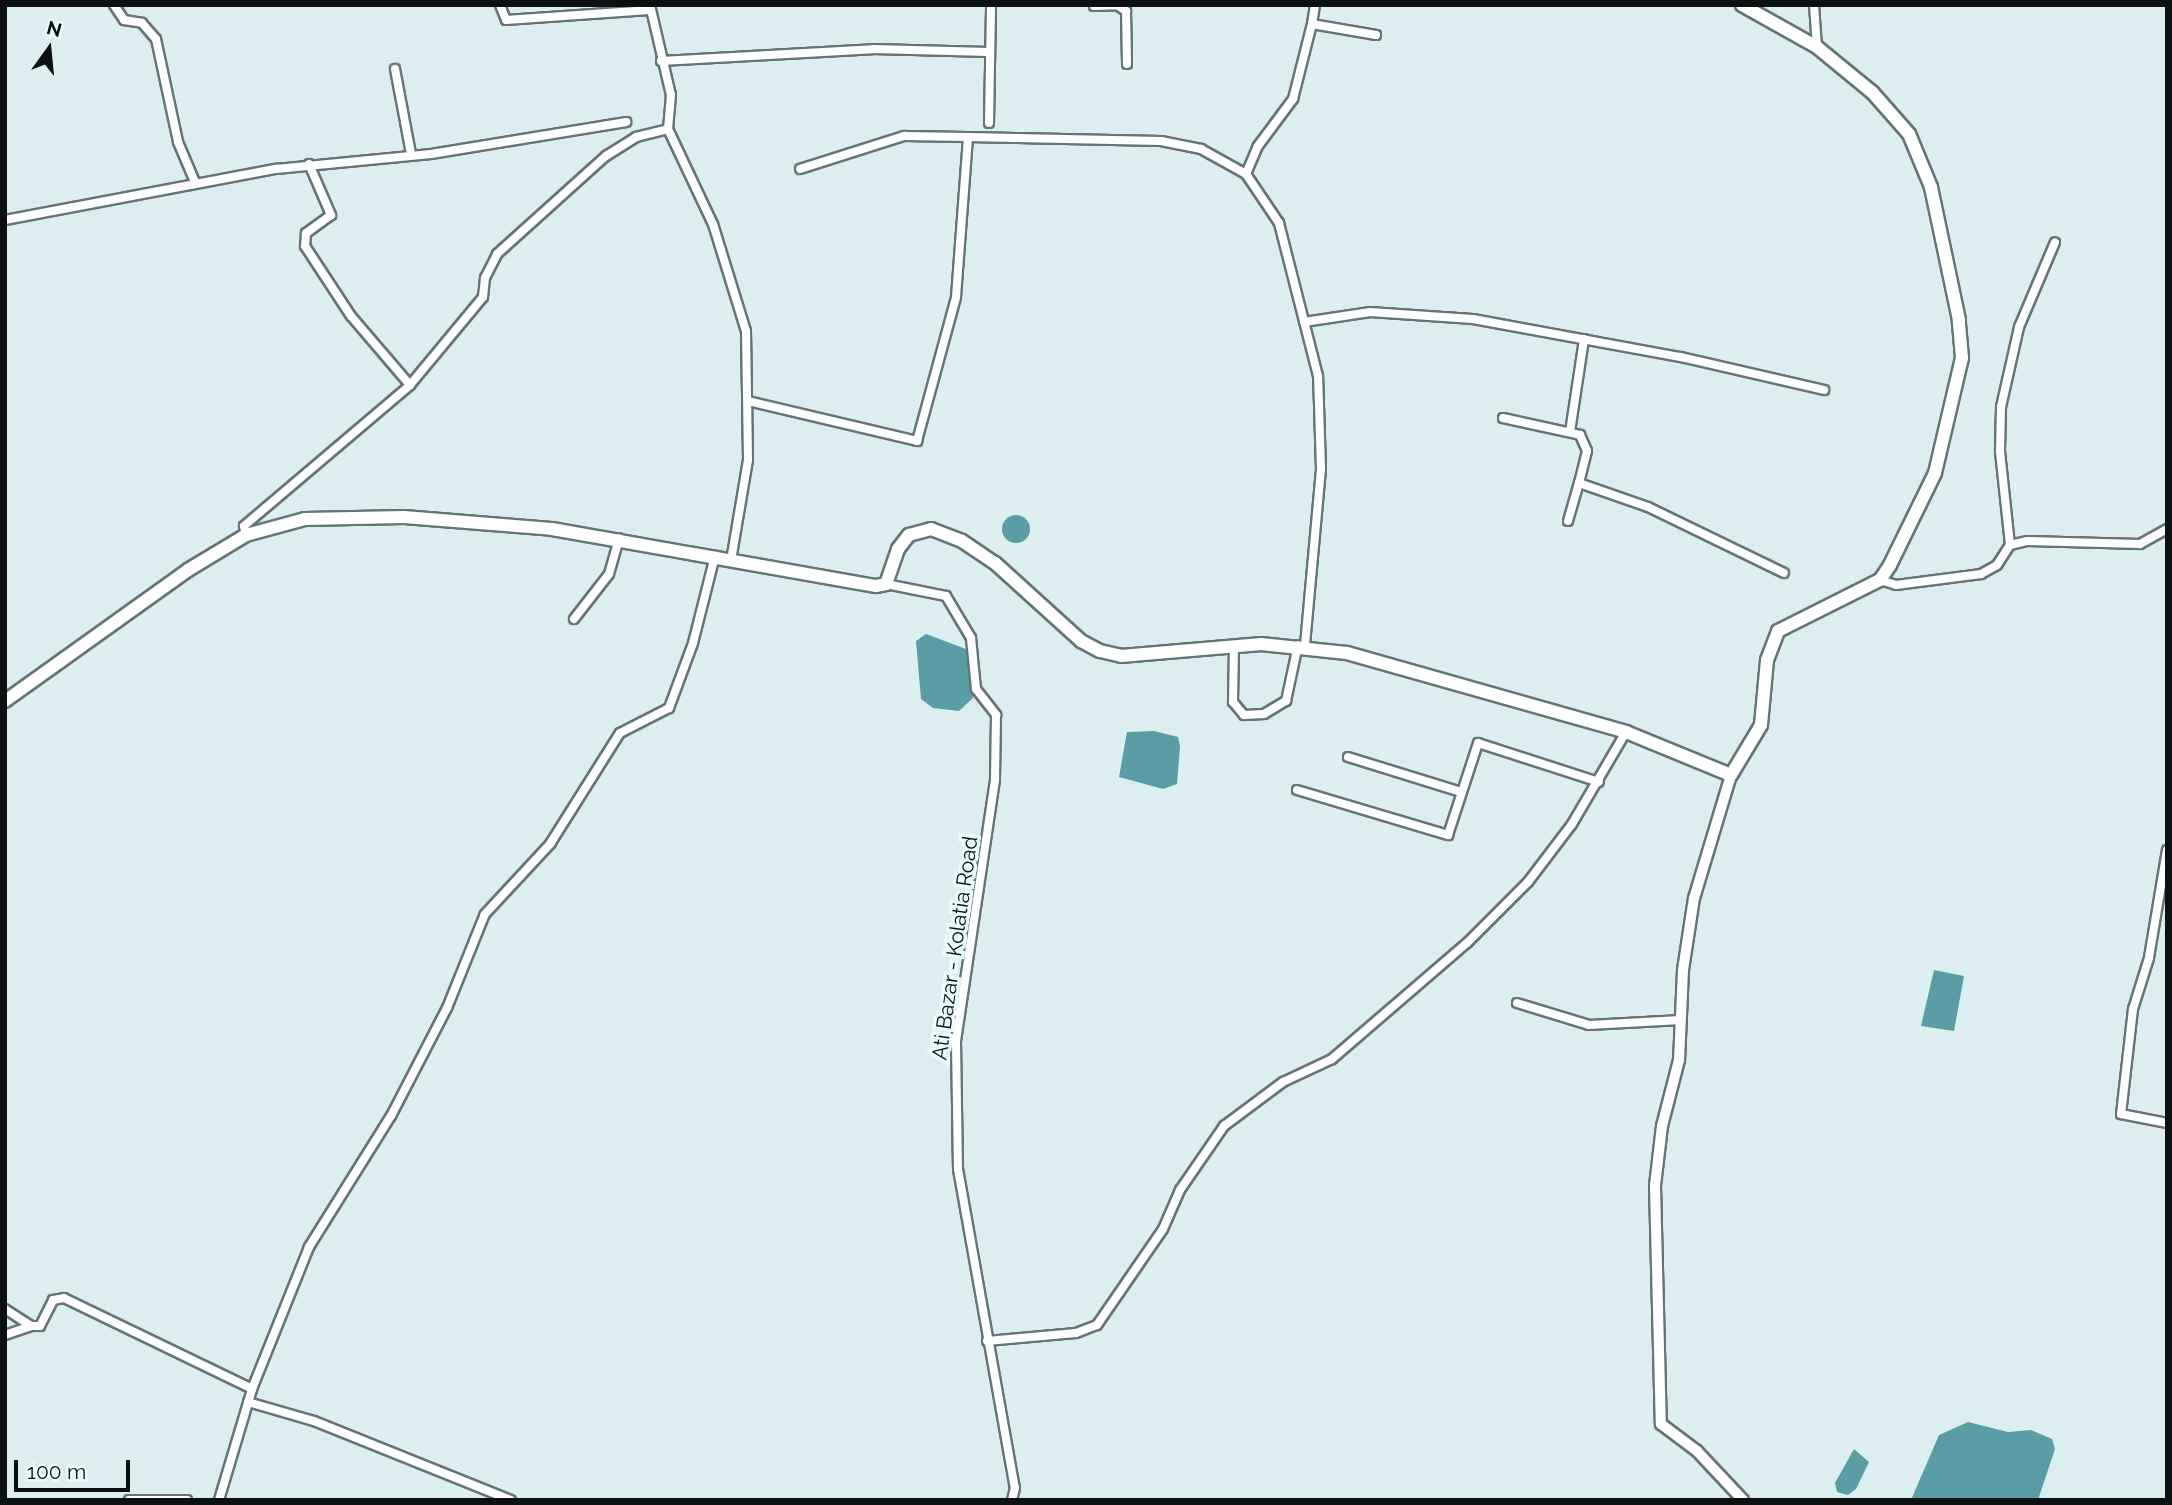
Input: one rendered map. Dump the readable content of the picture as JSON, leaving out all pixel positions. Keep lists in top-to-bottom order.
{
  "streets": {
    "street": ["Ati Bazar - Kolatia Road"]
  },
  "scale_bar": "100 m",
  "north": "top"
}
